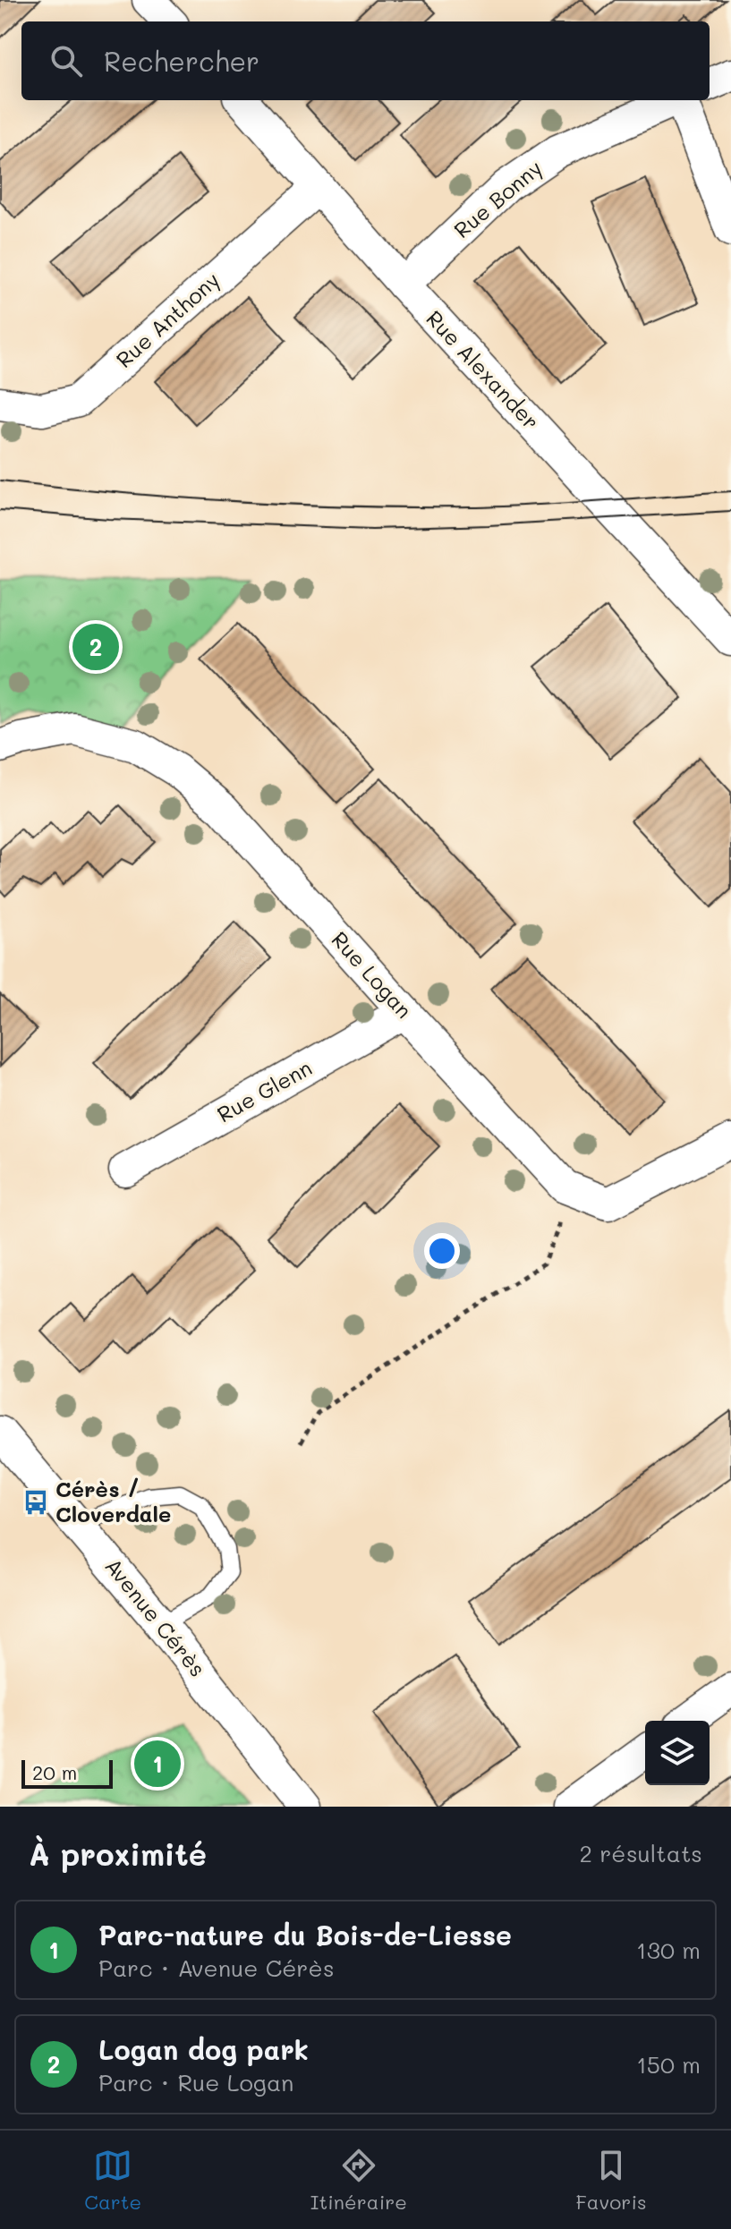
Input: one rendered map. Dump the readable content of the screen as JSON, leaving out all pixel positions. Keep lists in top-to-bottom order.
{
  "streets": {
    "street": [
      "Rue Bonny",
      "Rue Anthony",
      "Rue Alexander",
      "Rue Logan",
      "Rue Glenn",
      "Avenue Cérès"
    ]
  },
  "crossings": [
    ["Rue Bonny", "Rue Alexander"],
    ["Rue Anthony", "Rue Alexander"],
    ["Rue Logan", "Rue Glenn"]
  ],
  "places": {
    "bus stop": ["Cérès / Cloverdale"]
  },
  "scale_bar": "20 m",
  "page": {
    "search": "Rechercher",
    "pins": ["2", "1"],
    "scale": "20 m",
    "heading": ["À proximité", "2 résultats"],
    "list": [
      {
        "mark": "1",
        "name": "Parc-nature du Bois-de-Liesse",
        "note": "Parc · Avenue Cérès",
        "value": "130 m"
      },
      {
        "mark": "2",
        "name": "Logan dog park",
        "note": "Parc · Rue Logan",
        "value": "150 m"
      }
    ],
    "nav": ["Carte", "Itinéraire", "Favoris"]
  }
}
